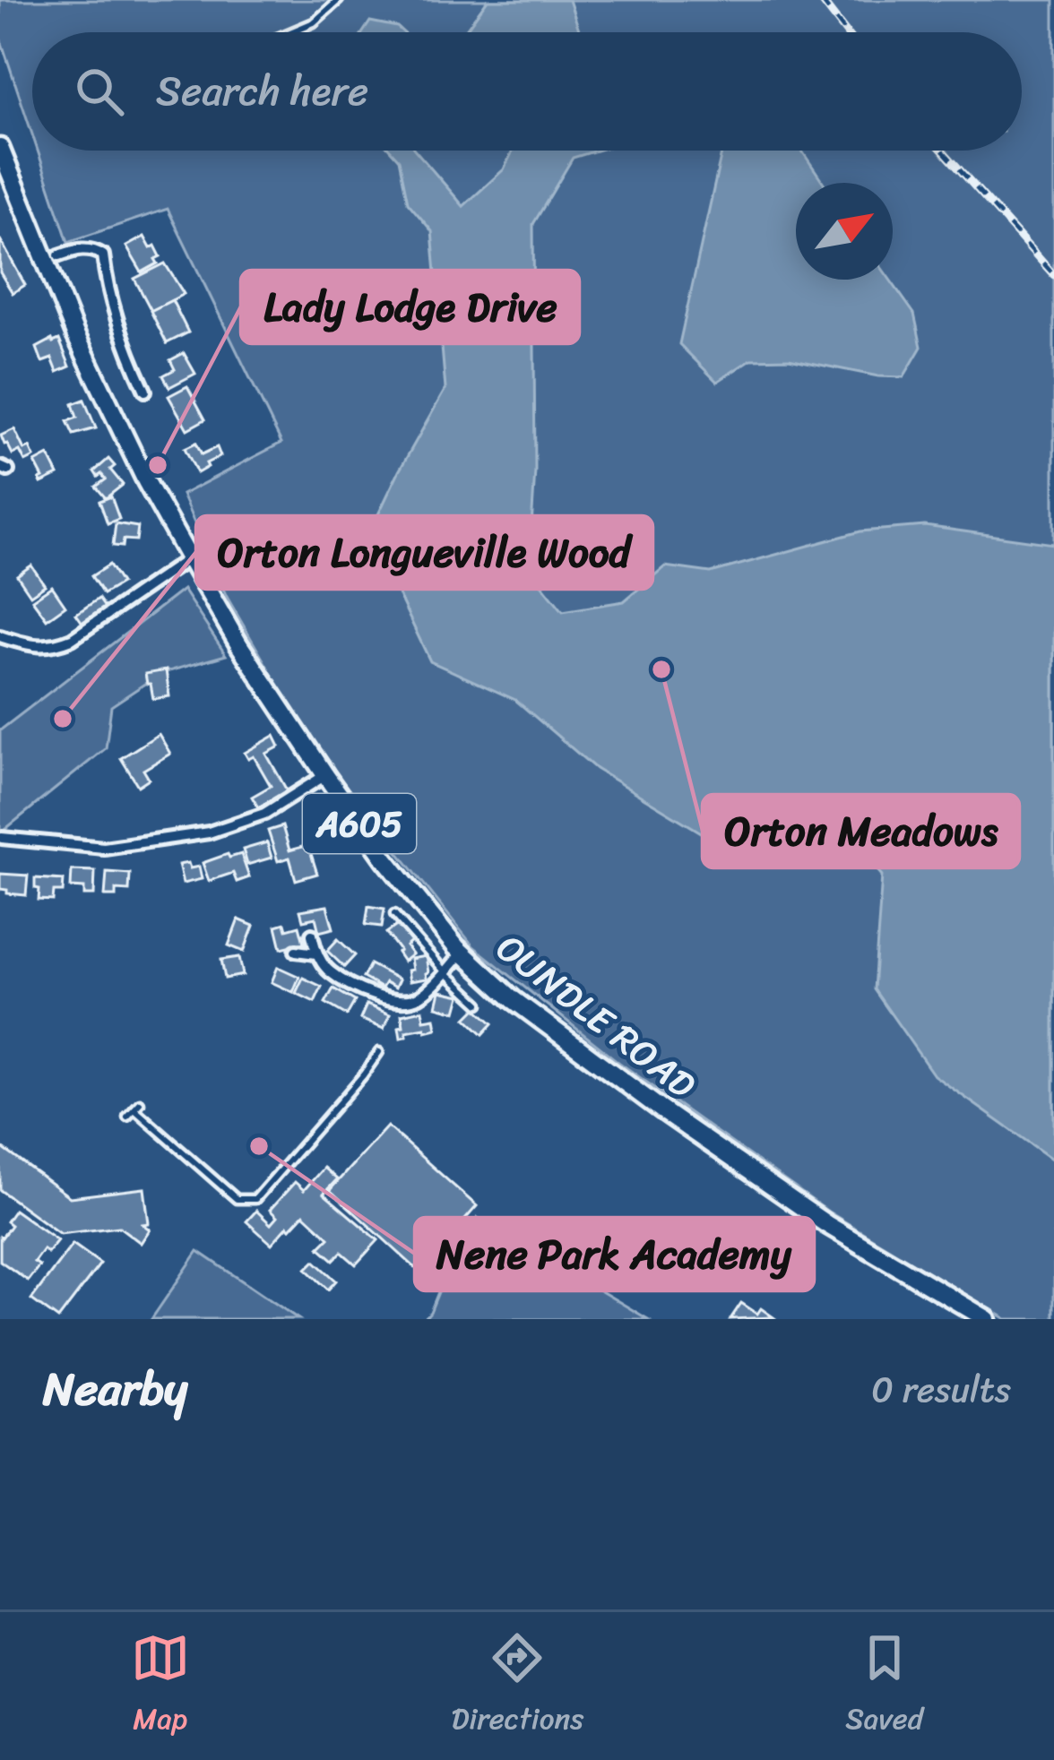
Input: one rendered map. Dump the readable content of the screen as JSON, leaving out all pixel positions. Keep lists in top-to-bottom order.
{
  "streets": {
    "main road": ["A605", "OUNDLE ROAD"]
  },
  "places": [
    "Lady Lodge Drive",
    "Orton Meadows",
    "Orton Longueville Wood",
    "Nene Park Academy"
  ],
  "north": "top right",
  "page": {
    "search": "Search here",
    "heading": ["Nearby", "0 results"],
    "nav": ["Map", "Directions", "Saved"]
  }
}
